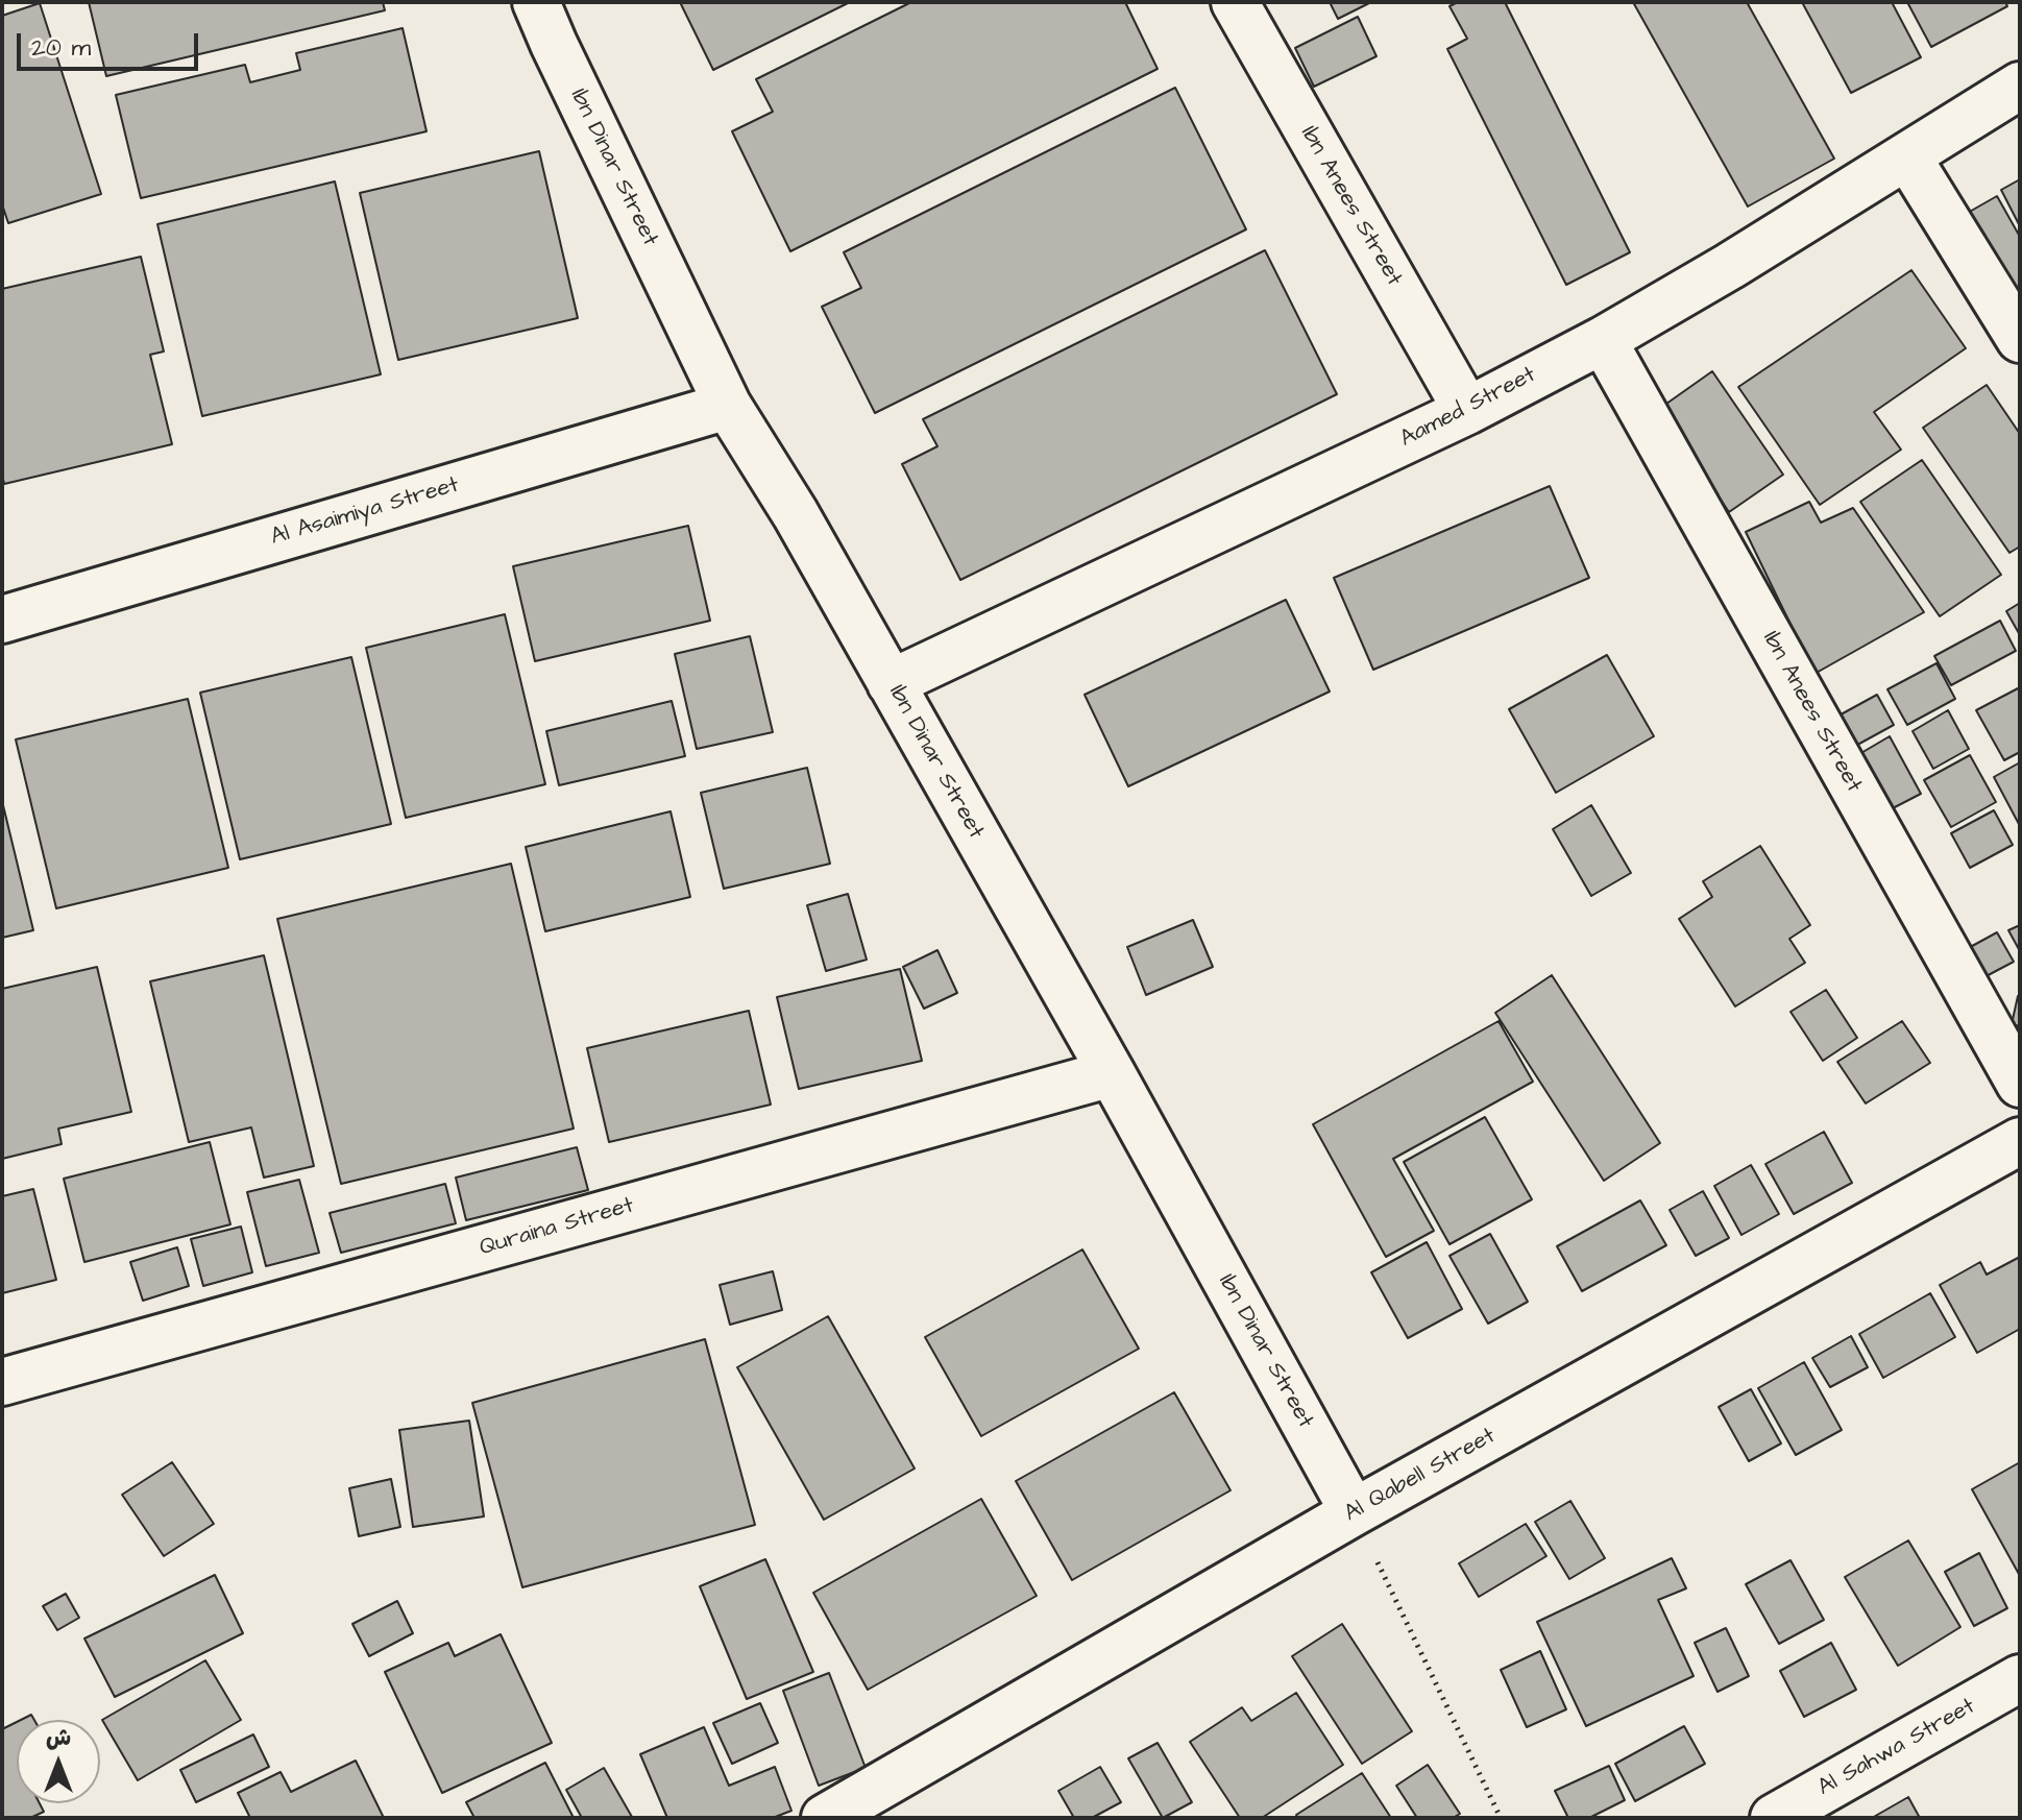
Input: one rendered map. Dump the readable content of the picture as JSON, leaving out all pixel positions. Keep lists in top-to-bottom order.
{
  "streets": {
    "street": [
      "Ibn Dinar Street",
      "Ibn Anees Street",
      "Aamed Street",
      "Al Asaimiya Street",
      "Quraina Street",
      "Al Qabell Street",
      "Al Sahwa Street"
    ]
  },
  "crossings": [
    ["Ibn Dinar Street", "Aamed Street"],
    ["Ibn Dinar Street", "Al Asaimiya Street"],
    ["Ibn Dinar Street", "Quraina Street"],
    ["Ibn Dinar Street", "Al Qabell Street"],
    ["Ibn Anees Street", "Aamed Street"]
  ],
  "scale_bar": "20 m",
  "north": "top"
}
